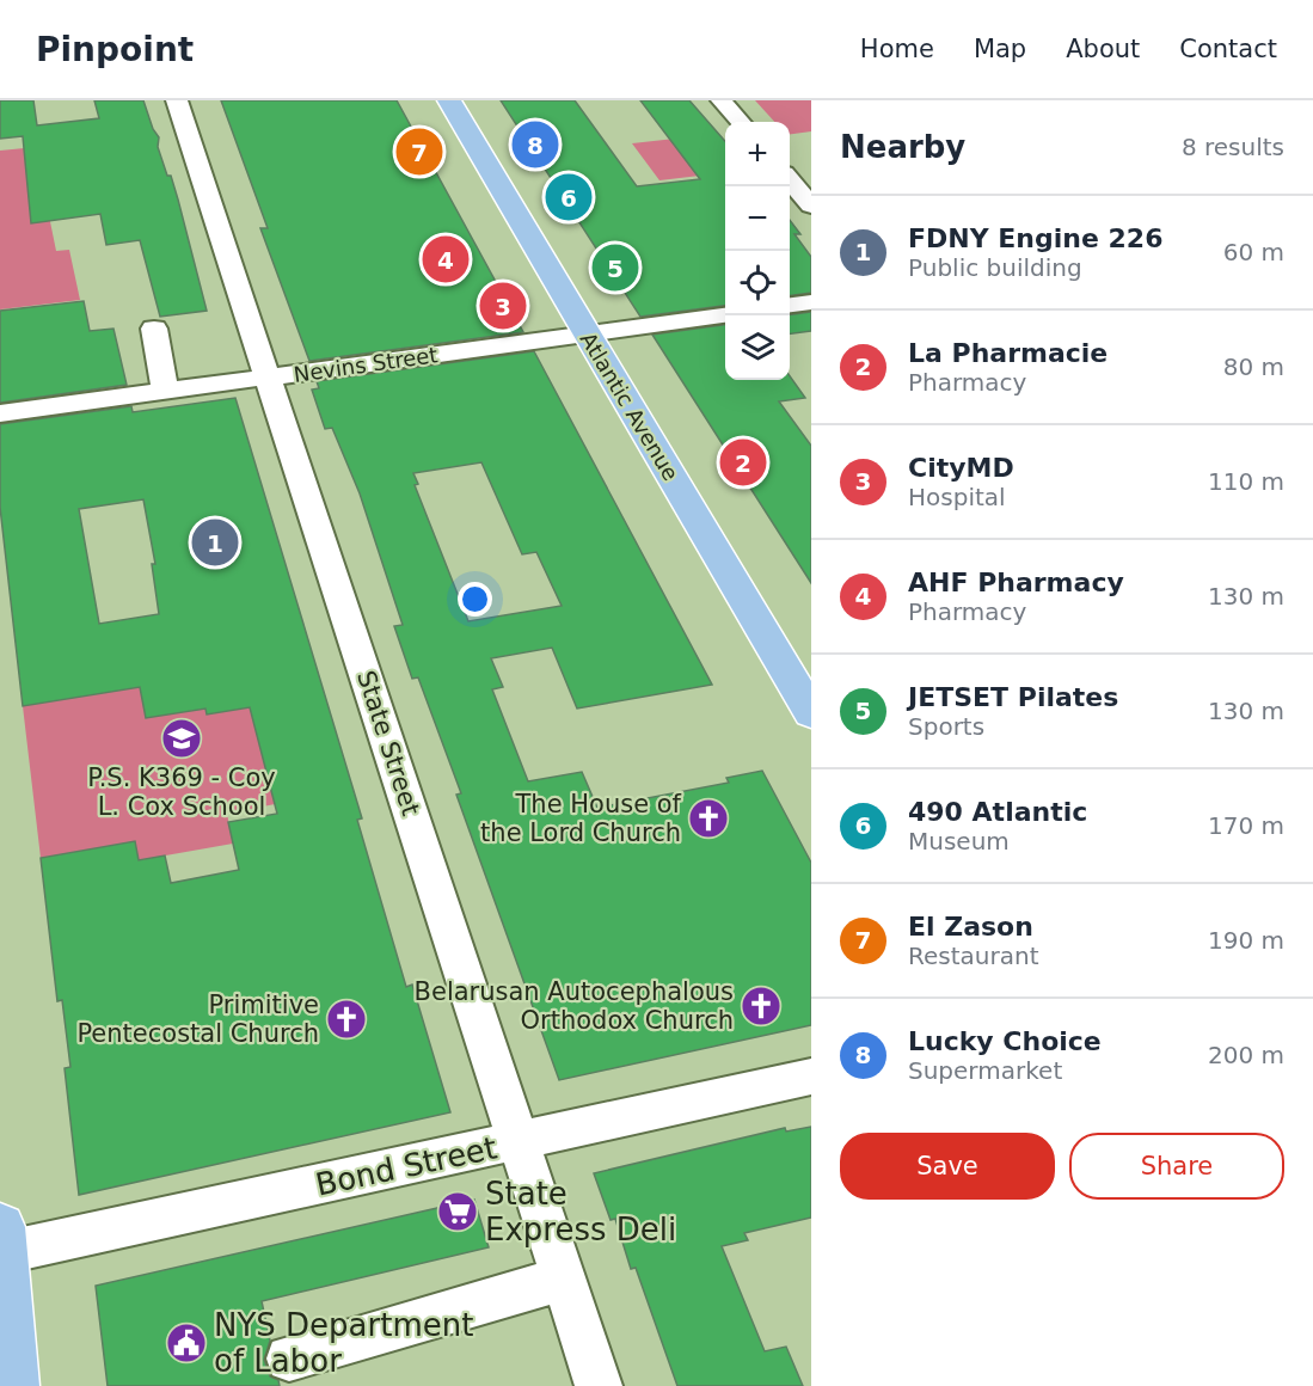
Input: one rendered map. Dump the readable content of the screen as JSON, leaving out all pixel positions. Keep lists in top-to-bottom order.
{
  "streets": {
    "main road": ["Atlantic Avenue"],
    "street": ["Nevins Street", "State Street", "Bond Street"]
  },
  "crossings": [
    ["Nevins Street", "Atlantic Avenue"],
    ["Nevins Street", "State Street"],
    ["State Street", "Bond Street"]
  ],
  "places": {
    "school or university": ["P.S. K369 - Coy L. Cox School"],
    "church": ["The House of the Lord Church", "Belarusan Autocephalous Orthodox Church", "Primitive Pentecostal Church"],
    "supermarket": ["State Express Deli"],
    "public building": ["NYS Department of Labor"]
  },
  "page": {
    "header": "Pinpoint",
    "nav": [
      "Home",
      "Map",
      "About",
      "Contact"
    ],
    "heading": ["Nearby", "8 results"],
    "pins": [
      "8",
      "7",
      "6",
      "4",
      "5",
      "3",
      "2",
      "1"
    ],
    "map_buttons": ["+", "−"],
    "list": [
      {
        "mark": "1",
        "name": "FDNY Engine 226",
        "note": "Public building",
        "value": "60 m"
      },
      {
        "mark": "2",
        "name": "La Pharmacie",
        "note": "Pharmacy",
        "value": "80 m"
      },
      {
        "mark": "3",
        "name": "CityMD",
        "note": "Hospital",
        "value": "110 m"
      },
      {
        "mark": "4",
        "name": "AHF Pharmacy",
        "note": "Pharmacy",
        "value": "130 m"
      },
      {
        "mark": "5",
        "name": "JETSET Pilates",
        "note": "Sports",
        "value": "130 m"
      },
      {
        "mark": "6",
        "name": "490 Atlantic",
        "note": "Museum",
        "value": "170 m"
      },
      {
        "mark": "7",
        "name": "El Zason",
        "note": "Restaurant",
        "value": "190 m"
      },
      {
        "mark": "8",
        "name": "Lucky Choice",
        "note": "Supermarket",
        "value": "200 m"
      }
    ],
    "buttons": ["Save", "Share"]
  }
}
